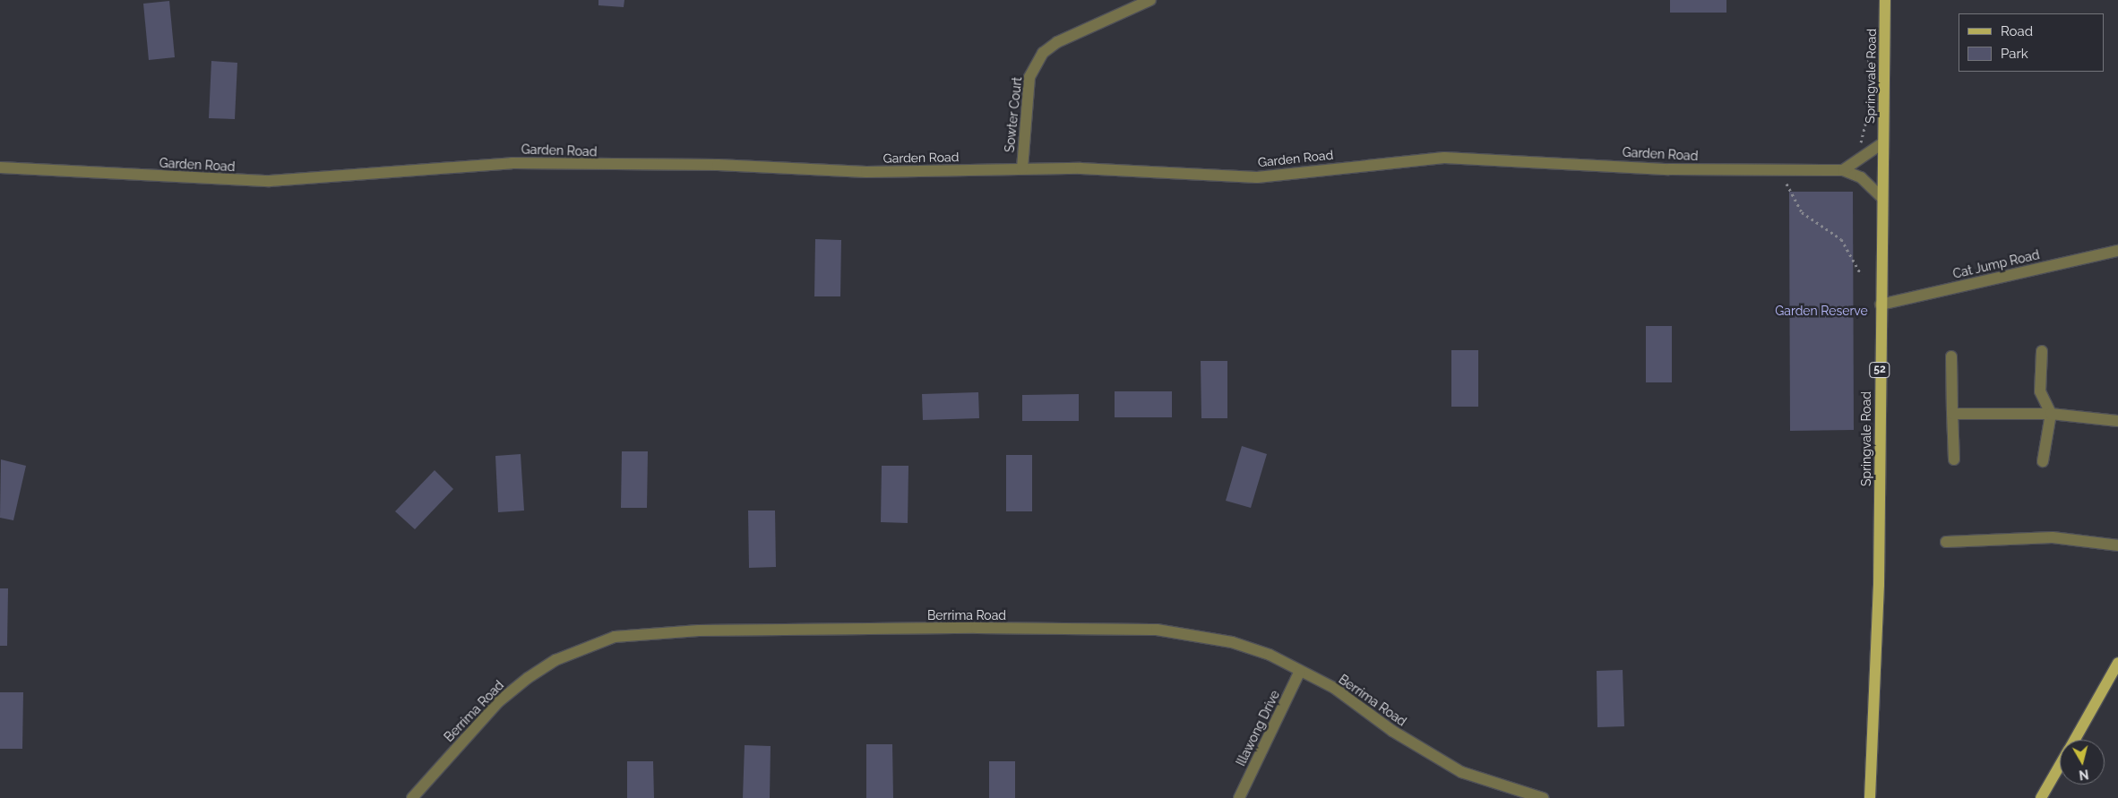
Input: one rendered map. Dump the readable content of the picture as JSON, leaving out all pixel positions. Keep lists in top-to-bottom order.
{
  "streets": {
    "main road": ["Springvale Road", "52"],
    "street": [
      "Sowter Court",
      "Garden Road",
      "Cat Jump Road",
      "Berrima Road",
      "Illawong Drive"
    ]
  },
  "crossings": [
    ["Springvale Road", "Garden Road"],
    ["Springvale Road", "Cat Jump Road"],
    ["Sowter Court", "Garden Road"],
    ["Berrima Road", "Illawong Drive"]
  ],
  "parks": ["Garden Reserve"],
  "legend": ["Road", "Park"],
  "north": "bottom"
}
